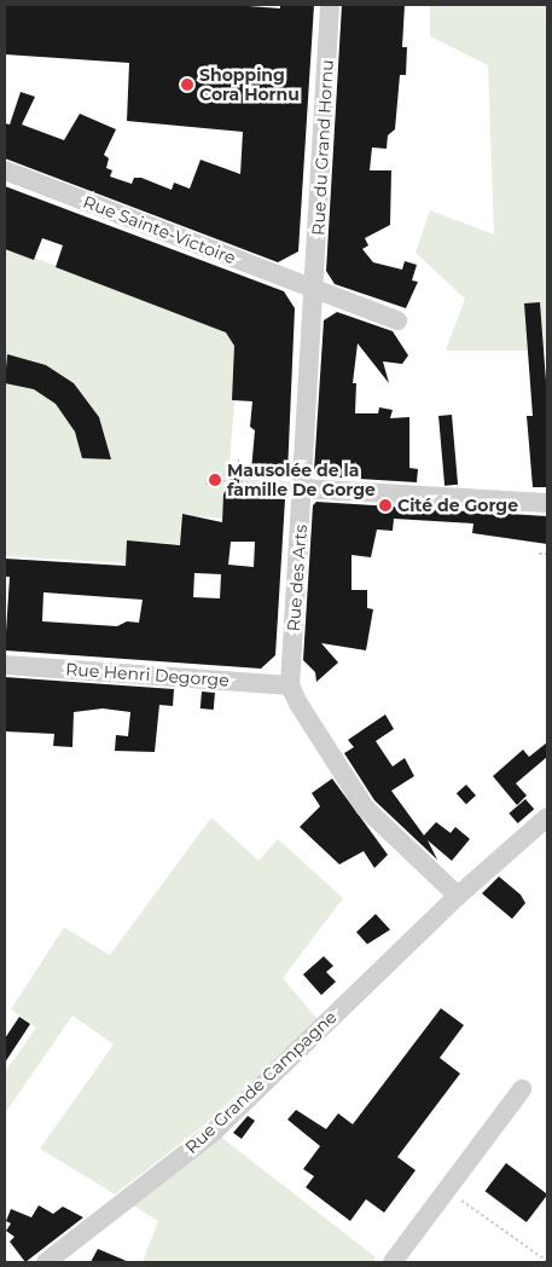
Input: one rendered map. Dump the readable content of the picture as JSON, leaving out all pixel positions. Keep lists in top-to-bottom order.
{
  "streets": {
    "street": [
      "Rue du Grand Hornu",
      "Rue Sainte-Victoire",
      "Rue des Arts",
      "Rue Henri Degorge",
      "Rue Grande Campagne"
    ]
  },
  "crossings": [
    ["Rue du Grand Hornu", "Rue Sainte-Victoire"],
    ["Rue du Grand Hornu", "Rue des Arts"],
    ["Rue Sainte-Victoire", "Rue des Arts"],
    ["Rue des Arts", "Rue Henri Degorge"]
  ],
  "places": ["Shopping Cora Hornu", "Mausolée de la famille De Gorge", "Cité de Gorge"]
}
